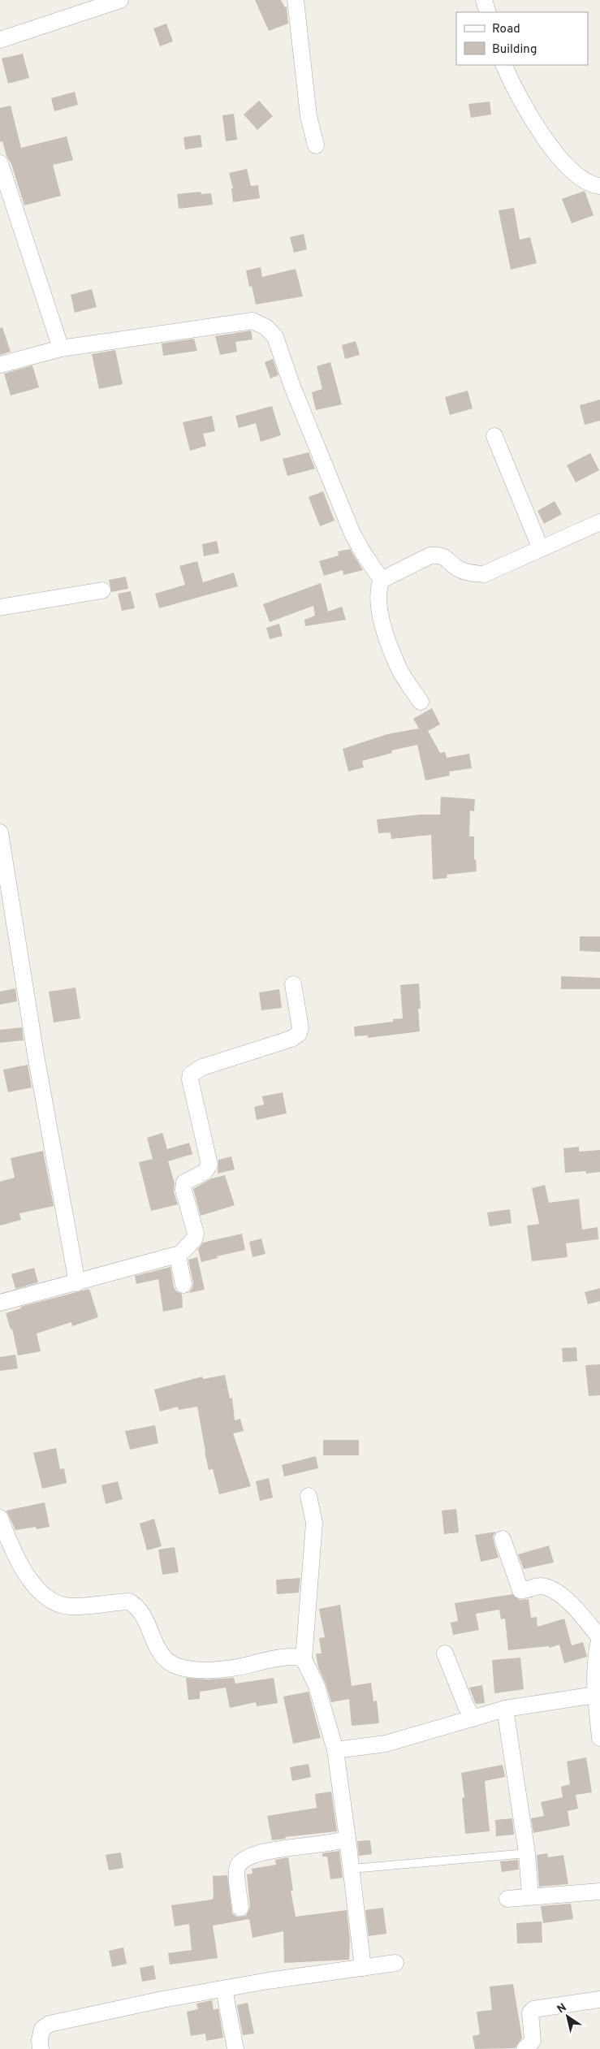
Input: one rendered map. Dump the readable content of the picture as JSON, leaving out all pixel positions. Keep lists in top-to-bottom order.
{
  "legend": ["Road", "Building"],
  "north": "top left"
}
